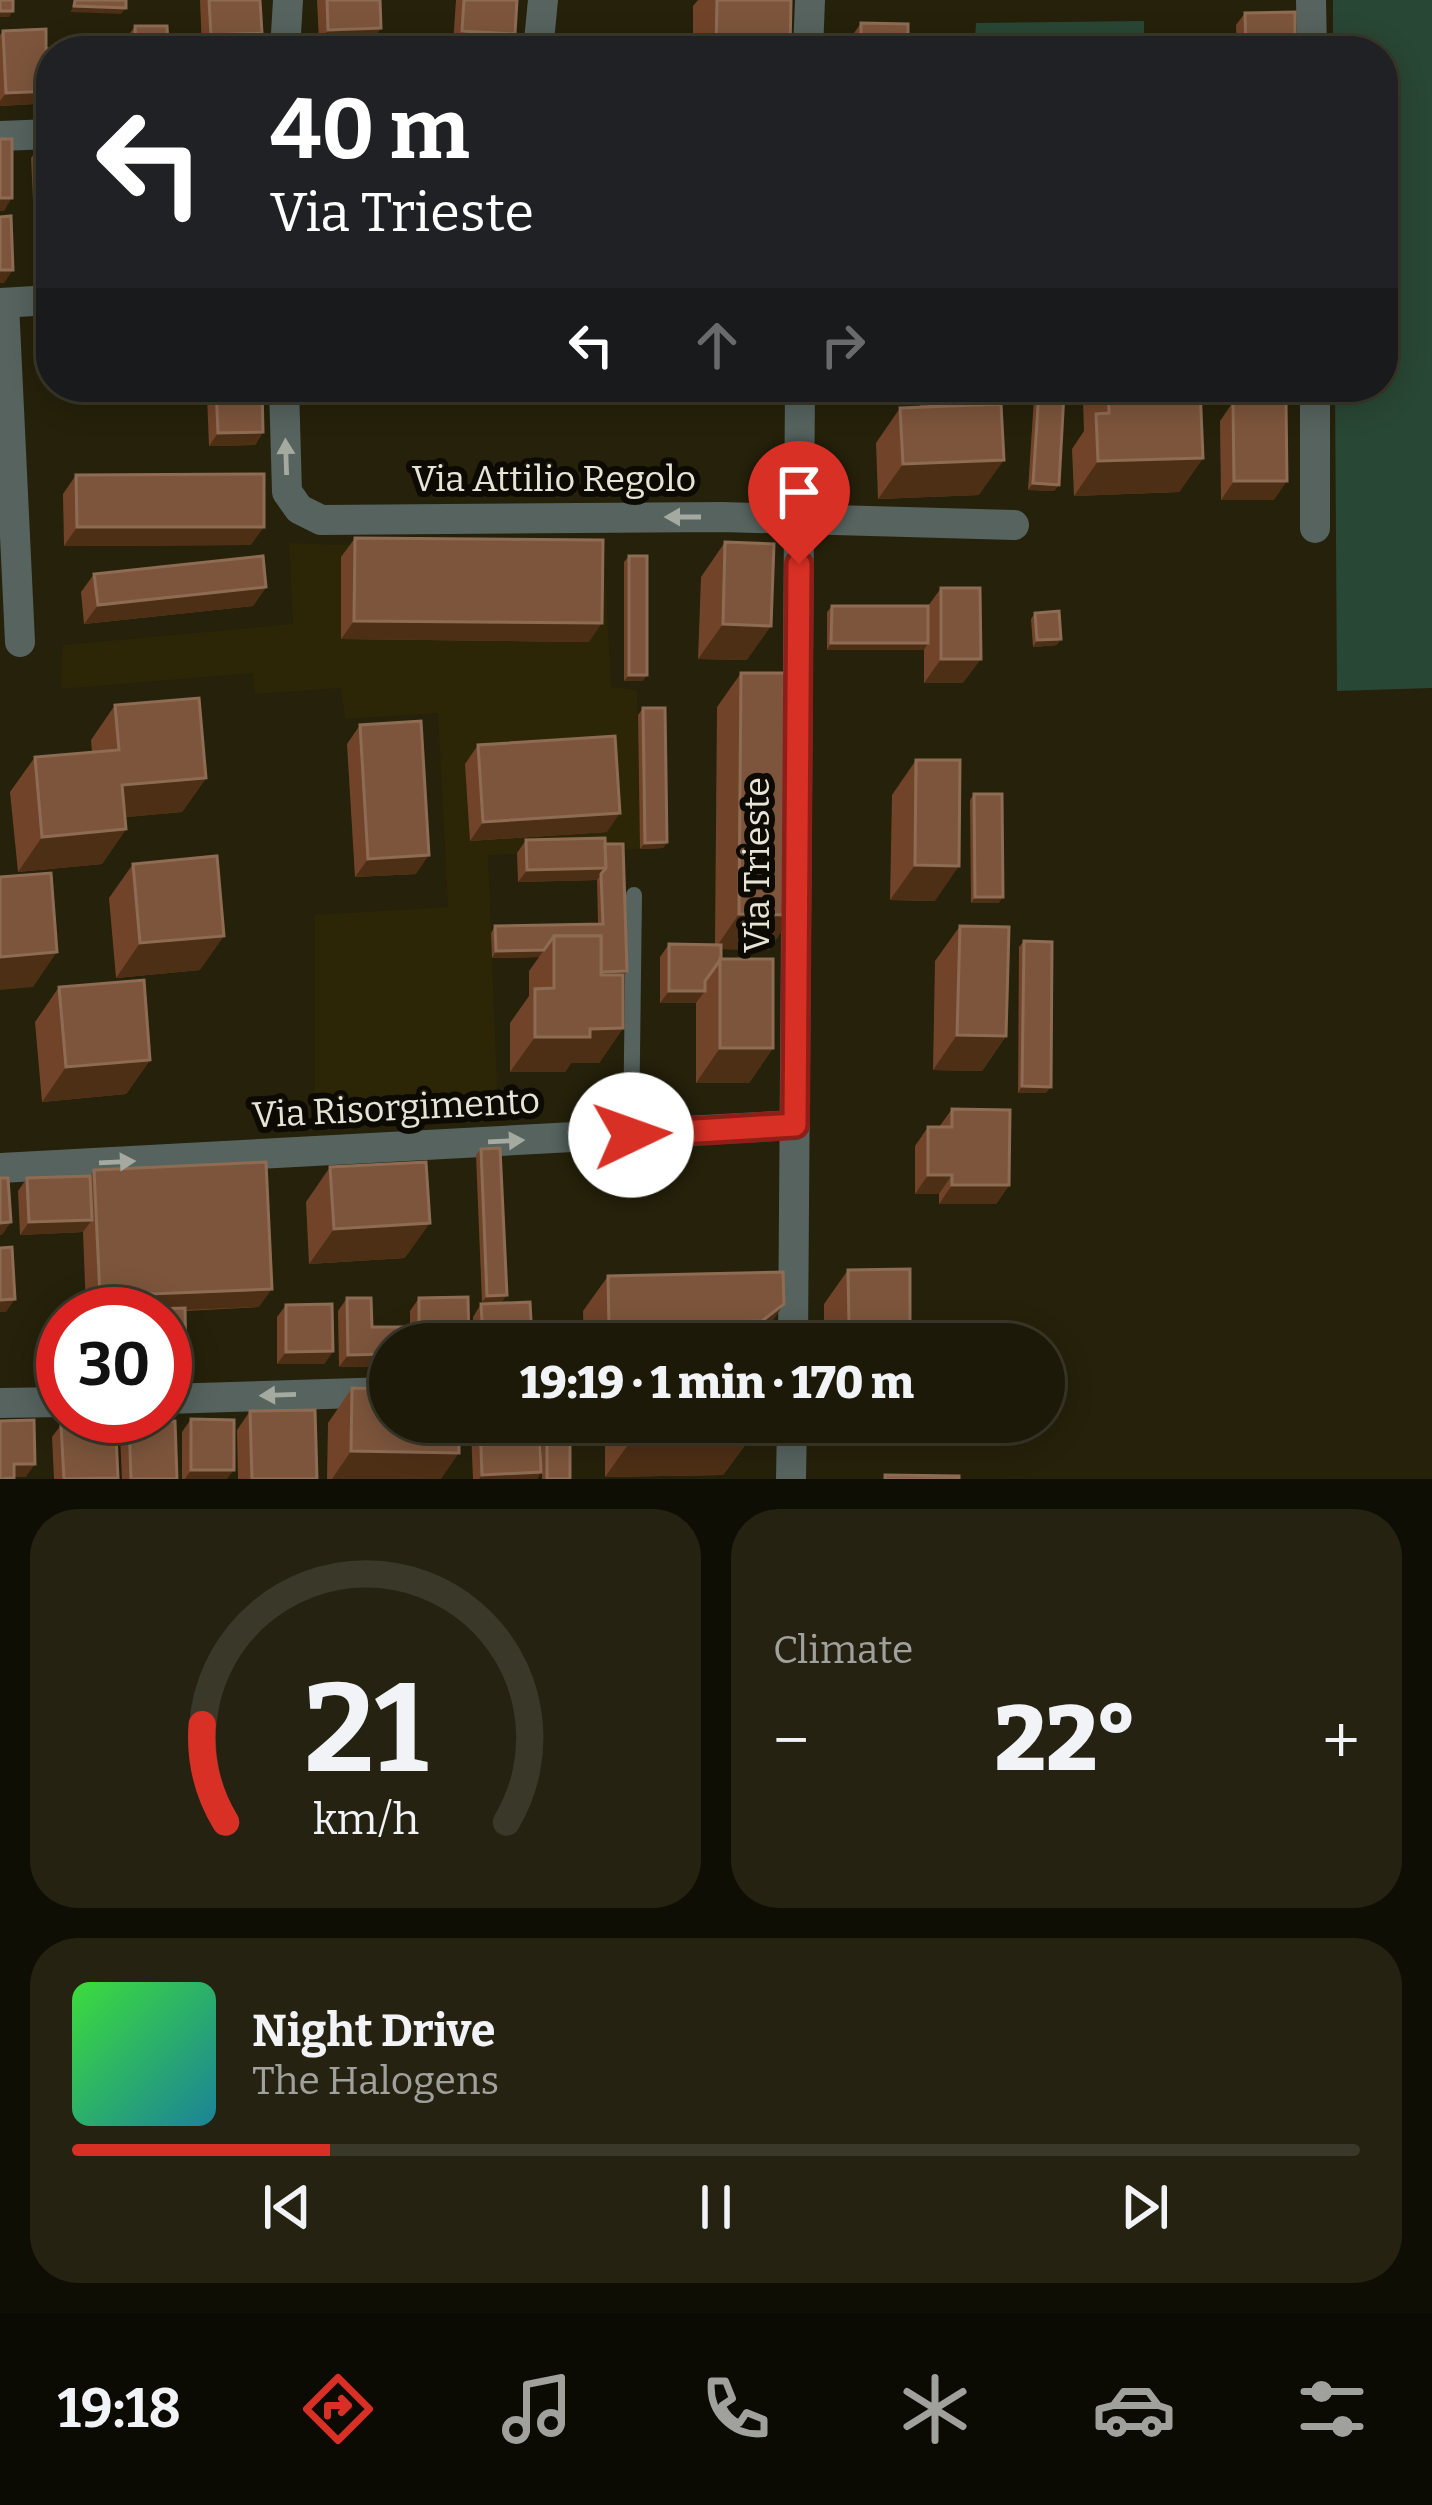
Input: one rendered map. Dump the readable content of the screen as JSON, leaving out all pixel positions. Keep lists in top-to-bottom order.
{
  "streets": {
    "street": ["Via Attilio Regolo", "Via Trieste", "Via Risorgimento"]
  },
  "crossings": [
    ["Via Attilio Regolo", "Via Trieste"],
    ["Via Trieste", "Via Risorgimento"]
  ],
  "one_way": ["Via Attilio Regolo"],
  "page": {
    "turn": ["40 m", "Via Trieste"],
    "limit": "30",
    "trip": "19:19 · 1 min · 170 m",
    "tile": "Climate",
    "heat": ["−", "22°", "+"],
    "song": ["Night Drive", "The Halogens"],
    "tabs": "19:18",
    "gauge": ["21", "km/h"]
  }
}
